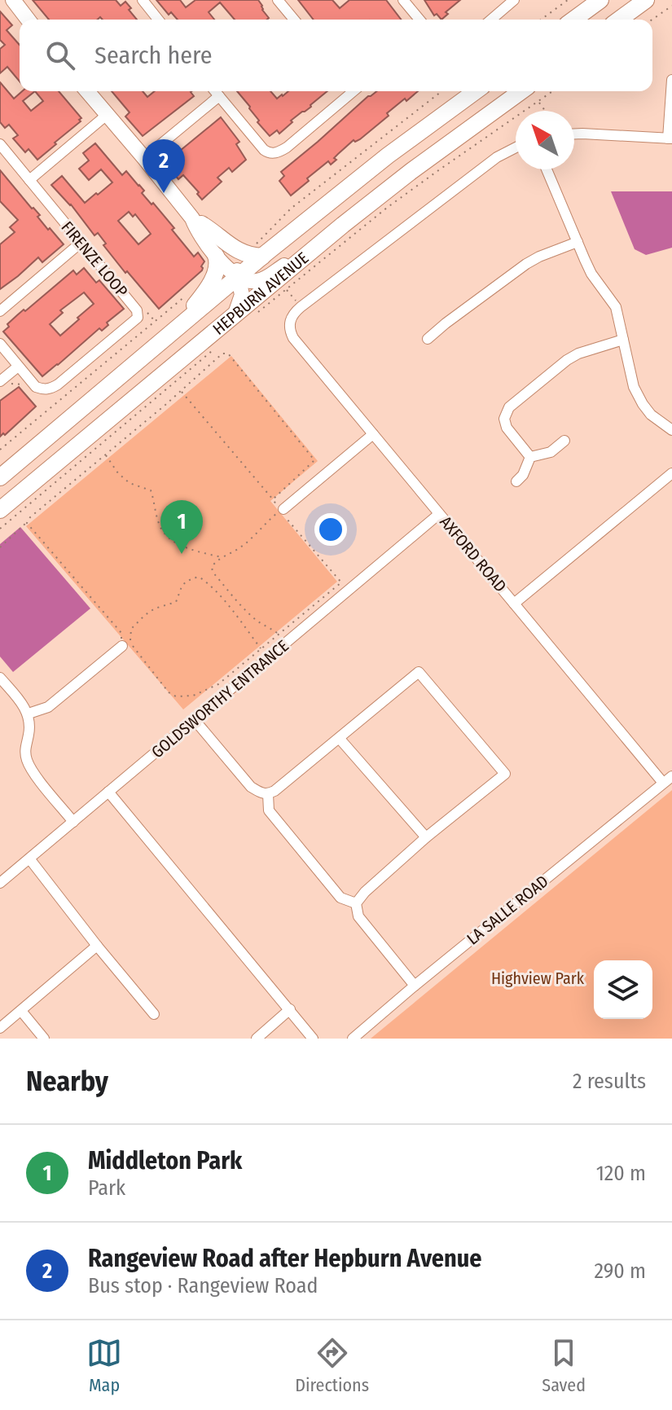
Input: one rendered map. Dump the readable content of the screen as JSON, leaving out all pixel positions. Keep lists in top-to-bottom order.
{
  "streets": {
    "main road": ["HEPBURN AVENUE"],
    "street": [
      "FIRENZE LOOP",
      "AXFORD ROAD",
      "GOLDSWORTHY ENTRANCE",
      "LA SALLE ROAD"
    ]
  },
  "crossings": [
    ["AXFORD ROAD", "GOLDSWORTHY ENTRANCE"],
    ["AXFORD ROAD", "LA SALLE ROAD"]
  ],
  "parks": ["Highview Park"],
  "north": "top left",
  "page": {
    "search": "Search here",
    "pins": ["2", "1"],
    "heading": ["Nearby", "2 results"],
    "list": [
      {
        "mark": "1",
        "name": "Middleton Park",
        "note": "Park",
        "value": "120 m"
      },
      {
        "mark": "2",
        "name": "Rangeview Road after Hepburn Avenue",
        "note": "Bus stop · Rangeview Road",
        "value": "290 m"
      }
    ],
    "nav": ["Map", "Directions", "Saved"]
  }
}
